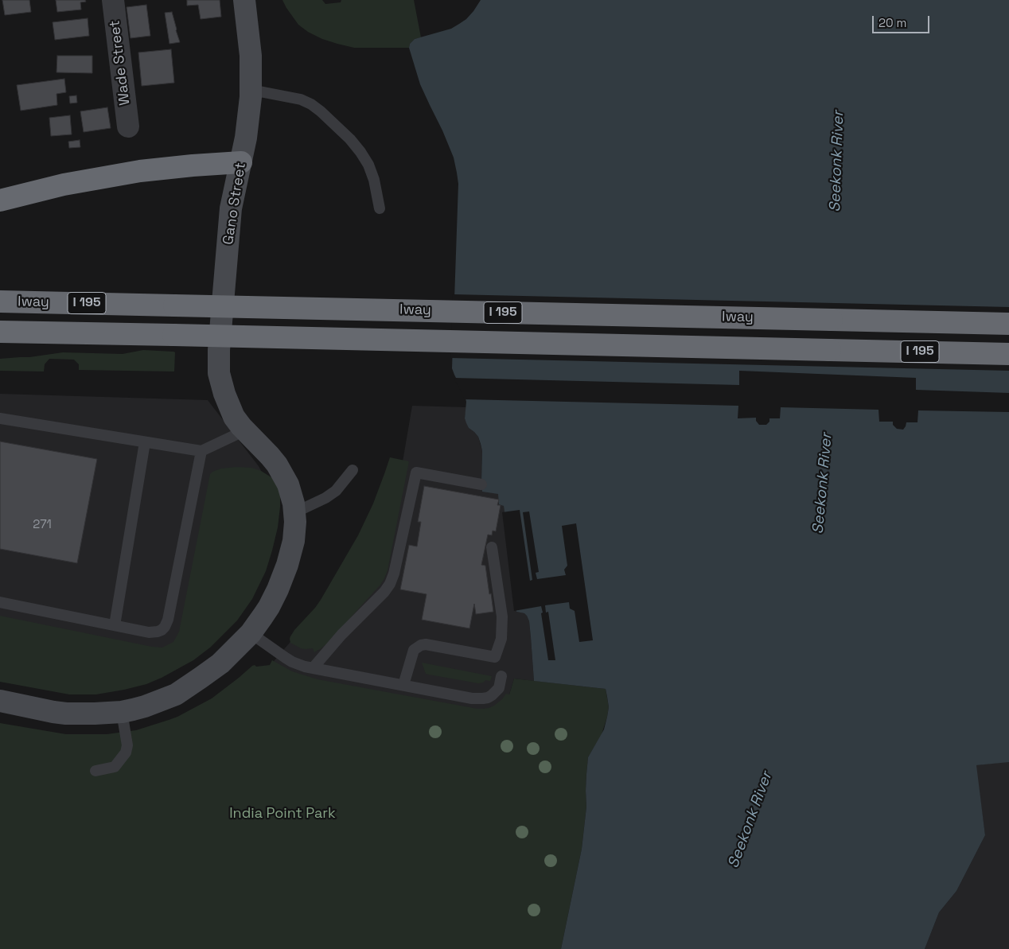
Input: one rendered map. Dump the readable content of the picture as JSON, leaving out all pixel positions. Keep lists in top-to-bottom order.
{
  "streets": {
    "highway": ["Iway", "I 195"],
    "street": ["Wade Street", "Gano Street"]
  },
  "water": ["Seekonk River"],
  "parks": ["India Point Park"],
  "house_numbers": ["271"],
  "scale_bar": "20 m"
}
